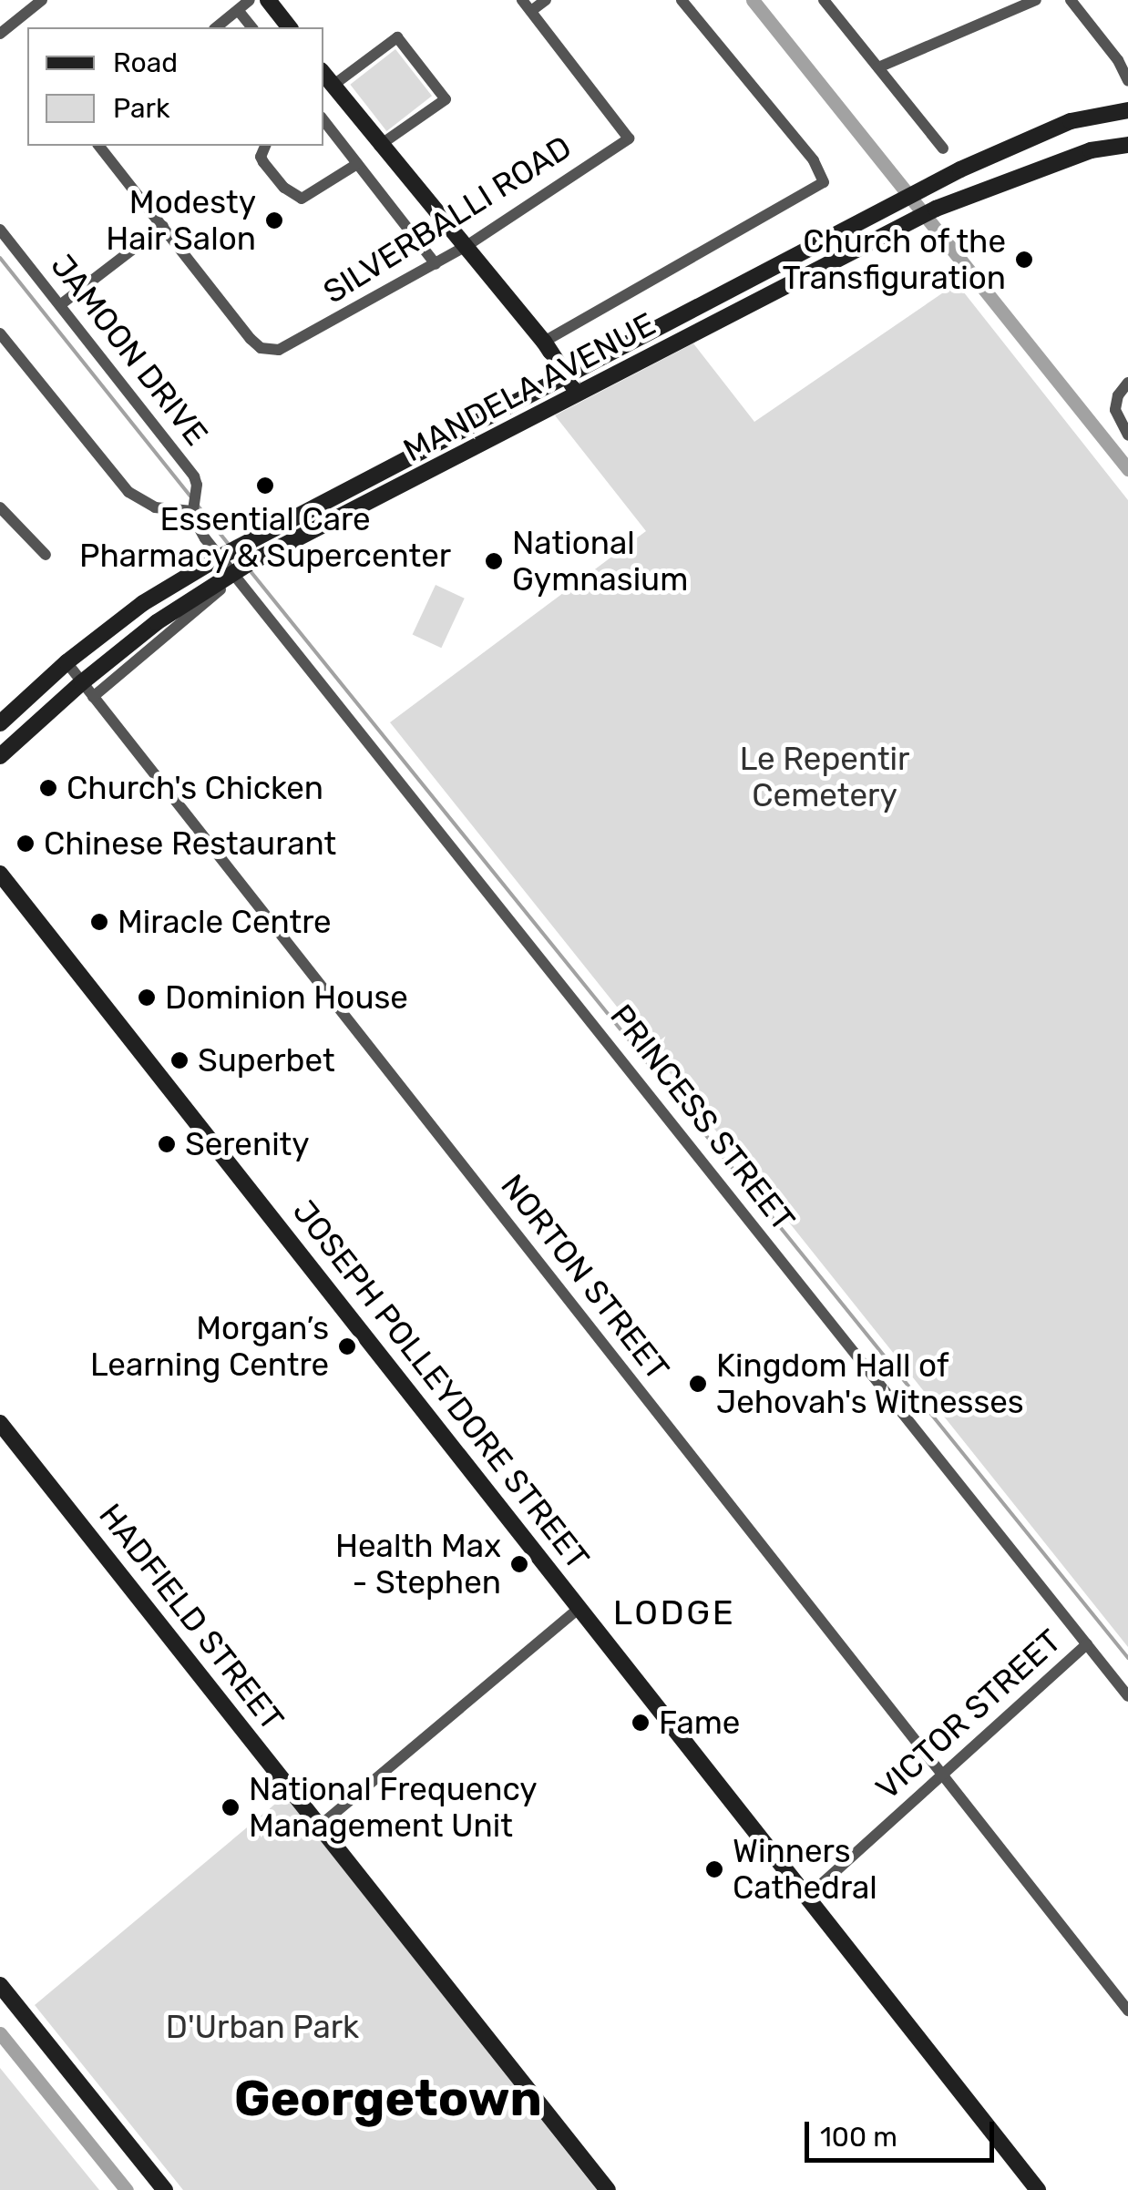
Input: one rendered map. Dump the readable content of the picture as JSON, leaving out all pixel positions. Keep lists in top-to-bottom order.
{
  "streets": {
    "street": [
      "SILVERBALLI ROAD",
      "JAMOON DRIVE",
      "MANDELA AVENUE",
      "PRINCESS STREET",
      "NORTON STREET",
      "JOSEPH POLLEYDORE STREET",
      "HADFIELD STREET",
      "VICTOR STREET"
    ]
  },
  "crossings": [
    ["MANDELA AVENUE", "PRINCESS STREET"],
    ["MANDELA AVENUE", "NORTON STREET"],
    ["PRINCESS STREET", "VICTOR STREET"],
    ["NORTON STREET", "VICTOR STREET"],
    ["JOSEPH POLLEYDORE STREET", "VICTOR STREET"]
  ],
  "districts": ["LODGE", "Georgetown"],
  "parks": ["Le Repentir Cemetery", "D'Urban Park"],
  "places": [
    "Modesty Hair Salon",
    "Church of the Transfiguration",
    "Essential Care Pharmacy & Supercenter",
    "National Gymnasium",
    "Church's Chicken",
    "Chinese Restaurant",
    "Miracle Centre",
    "Dominion House",
    "Superbet",
    "Serenity",
    "Morgan’s Learning Centre",
    "Kingdom Hall of Jehovah's Witnesses",
    "Health Max - Stephen",
    "Fame",
    "National Frequency Management Unit",
    "Winners Cathedral"
  ],
  "legend": ["Road", "Park"],
  "scale_bar": "100 m"
}
